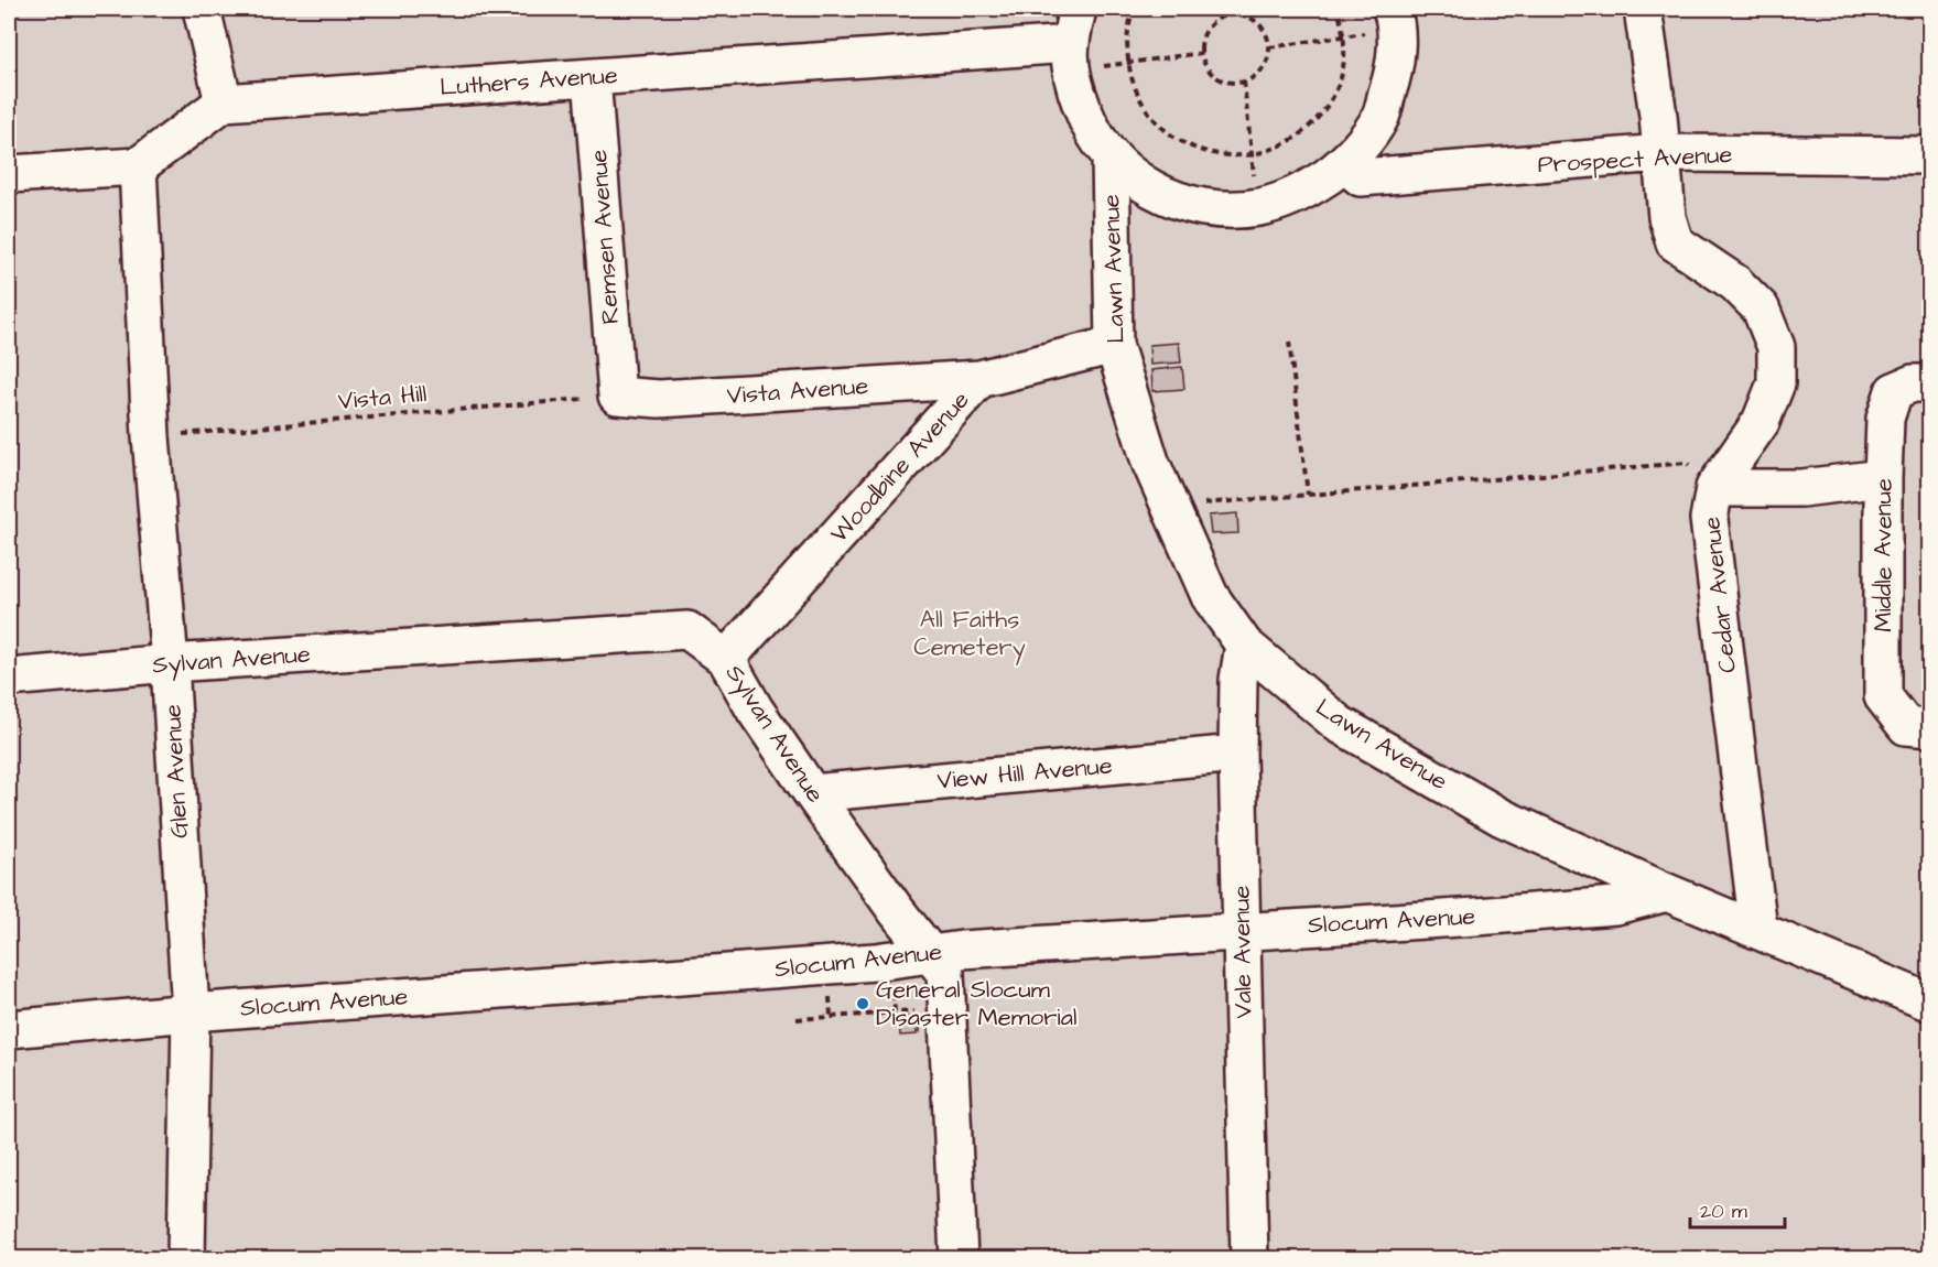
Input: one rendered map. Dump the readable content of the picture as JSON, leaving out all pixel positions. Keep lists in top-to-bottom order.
{
  "streets": {
    "lane": [
      "Luthers Avenue",
      "Prospect Avenue",
      "Remsen Avenue",
      "Lawn Avenue",
      "Vista Avenue",
      "Woodbine Avenue",
      "Middle Avenue",
      "Cedar Avenue",
      "Sylvan Avenue",
      "Glen Avenue",
      "View Hill Avenue",
      "Slocum Avenue",
      "Vale Avenue"
    ],
    "path": ["Vista Hill"]
  },
  "crossings": [
    ["Luthers Avenue", "Remsen Avenue"],
    ["Prospect Avenue", "Cedar Avenue"],
    ["Remsen Avenue", "Vista Avenue"],
    ["Remsen Avenue", "Vista Hill"],
    ["Lawn Avenue", "Woodbine Avenue"],
    ["Lawn Avenue", "Cedar Avenue"],
    ["Lawn Avenue", "Slocum Avenue"],
    ["Lawn Avenue", "Vale Avenue"],
    ["Vista Avenue", "Vista Hill"],
    ["Vista Avenue", "Woodbine Avenue"],
    ["Vista Hill", "Glen Avenue"],
    ["Woodbine Avenue", "Sylvan Avenue"],
    ["Sylvan Avenue", "Glen Avenue"],
    ["Sylvan Avenue", "View Hill Avenue"],
    ["Sylvan Avenue", "Slocum Avenue"],
    ["Glen Avenue", "Slocum Avenue"],
    ["View Hill Avenue", "Vale Avenue"],
    ["Slocum Avenue", "Vale Avenue"]
  ],
  "parks": ["All Faiths Cemetery"],
  "places": ["General Slocum Disaster Memorial"],
  "scale_bar": "20 m"
}
